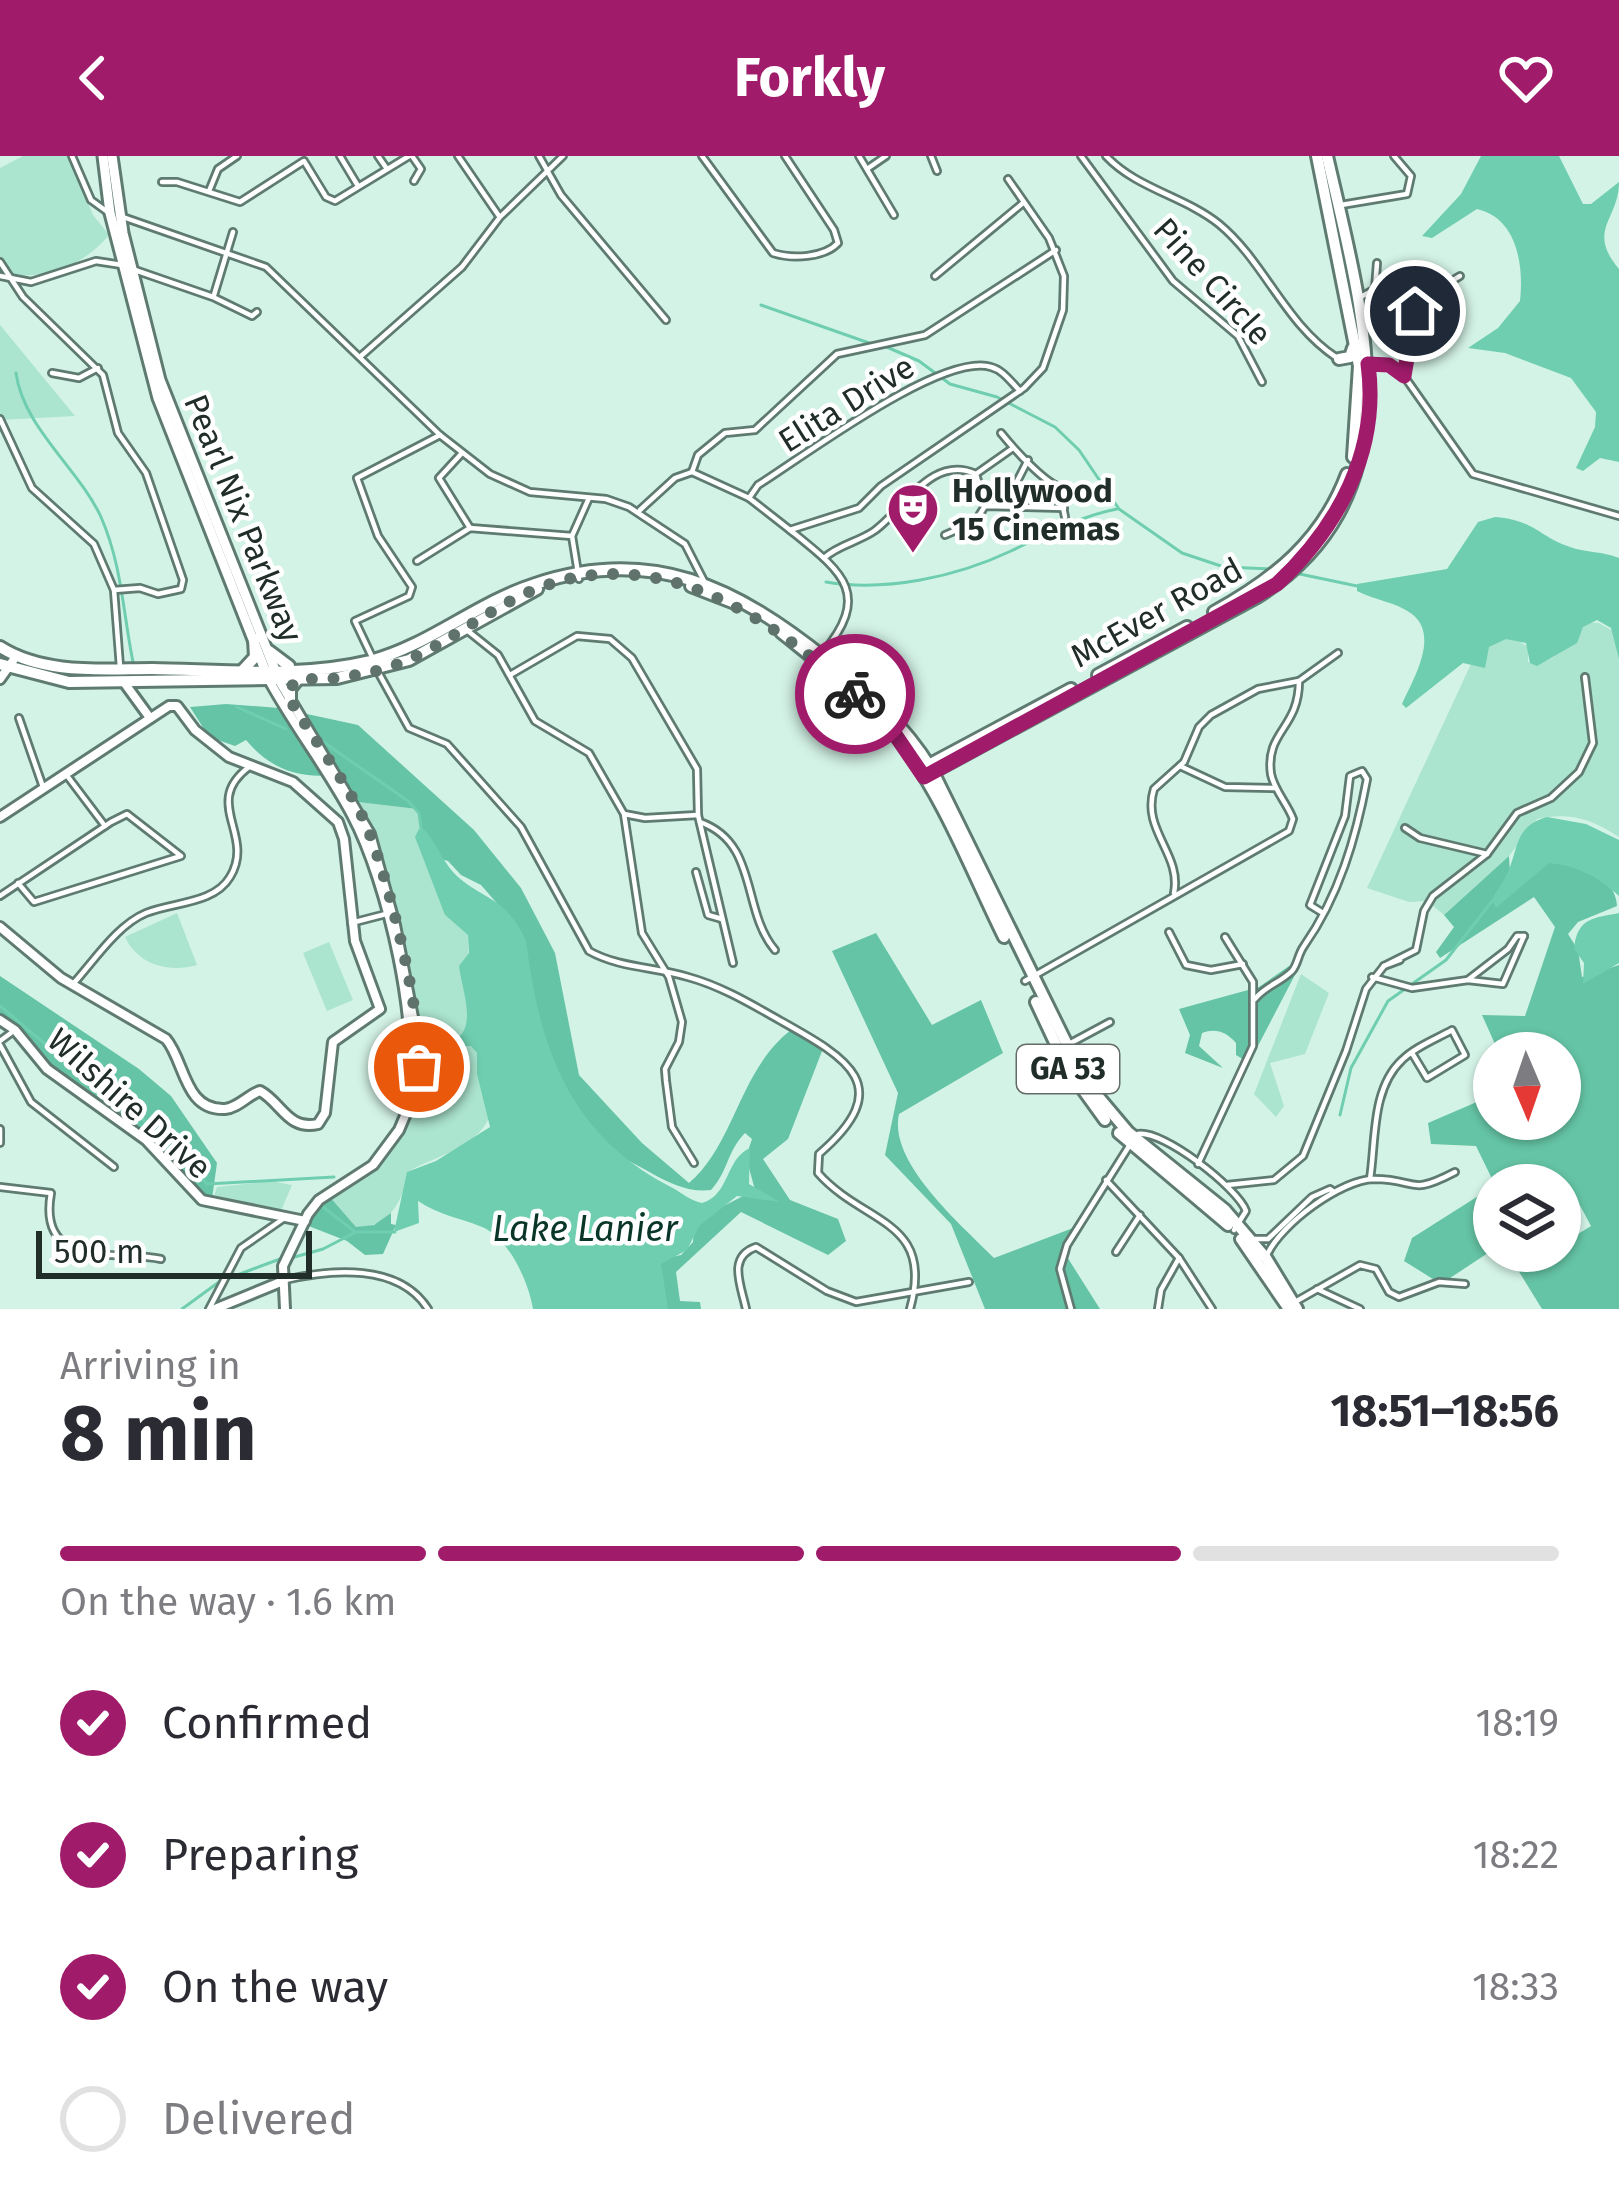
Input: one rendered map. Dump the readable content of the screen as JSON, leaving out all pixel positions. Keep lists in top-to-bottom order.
{
  "streets": {
    "main road": ["Pearl Nix Parkway", "McEver Road", "GA 53"],
    "street": ["Pine Circle", "Elita Drive", "Wilshire Drive"]
  },
  "crossings": [
    ["Pearl Nix Parkway", "Wilshire Drive"],
    ["McEver Road", "GA 53"]
  ],
  "water": ["Lake Lanier"],
  "places": {
    "theatre": ["Hollywood 15 Cinemas"]
  },
  "scale_bar": "500 m",
  "north": "bottom",
  "page": {
    "header": "Forkly",
    "scale": "500 m",
    "heading": ["8 min", "Arriving in", "18:51–18:56"],
    "bar": "On the way · 1.6 km",
    "list": [
      ["Confirmed", "18:19"],
      ["Preparing", "18:22"],
      ["On the way", "18:33"],
      "Delivered"
    ]
  }
}
